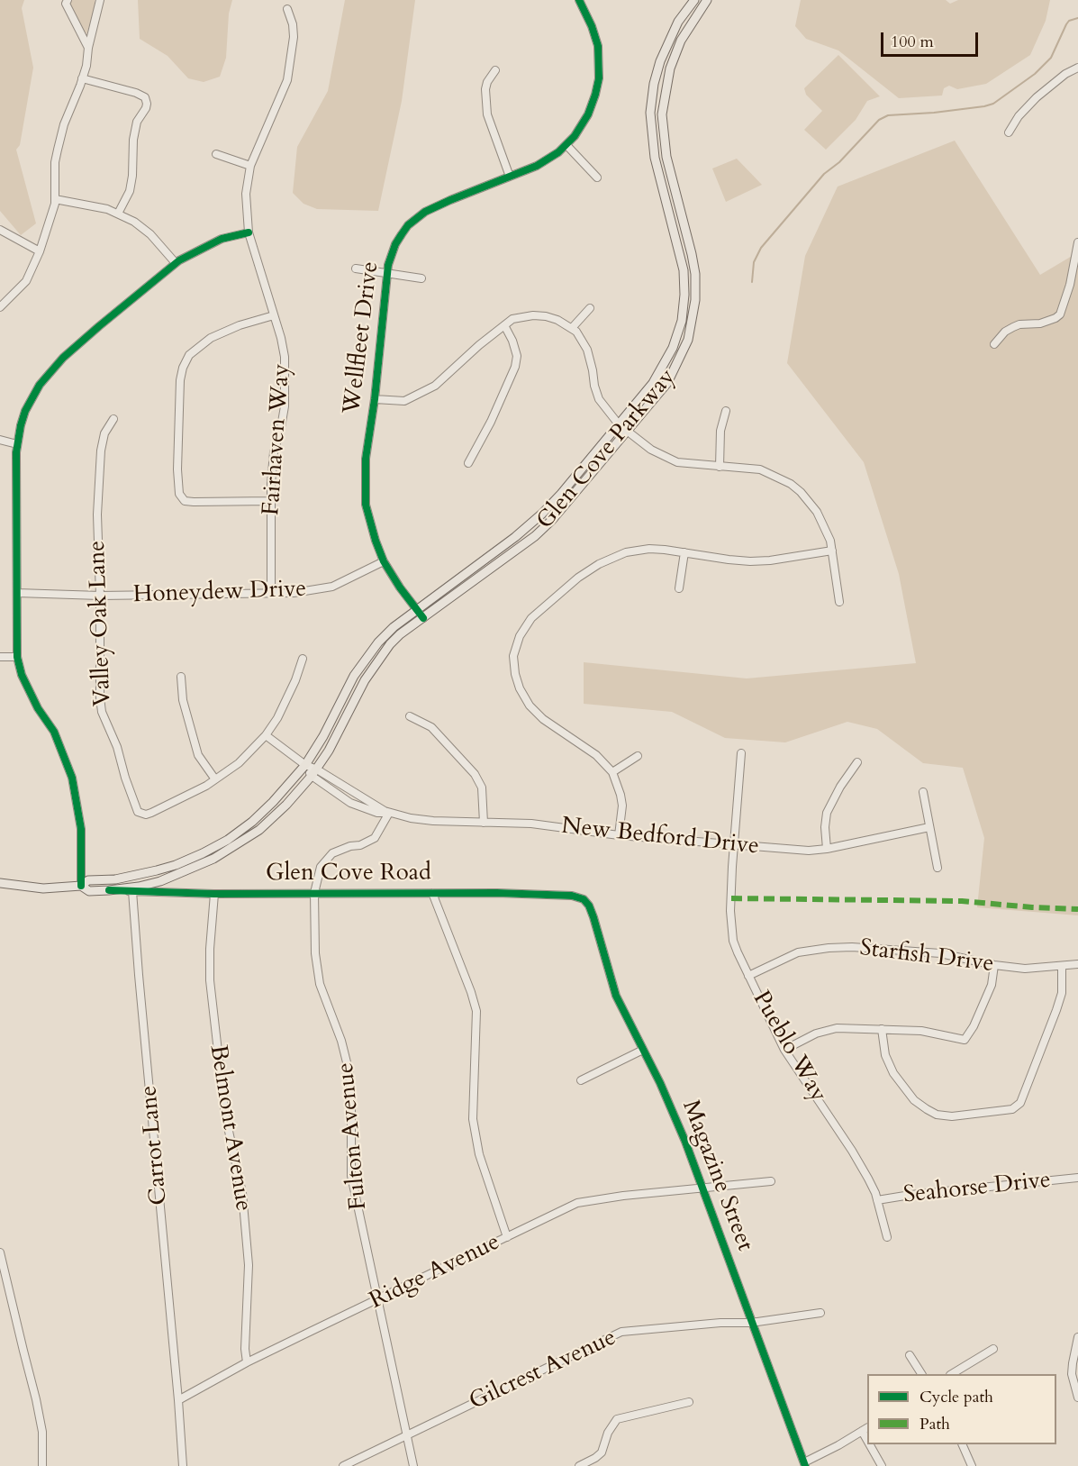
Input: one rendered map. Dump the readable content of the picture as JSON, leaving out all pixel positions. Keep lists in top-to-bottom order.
{
  "streets": {
    "main road": ["Glen Cove Parkway", "Glen Cove Road"],
    "street": [
      "Wellfleet Drive",
      "Fairhaven Way",
      "Honeydew Drive",
      "Valley Oak Lane",
      "New Bedford Drive",
      "Starfish Drive",
      "Pueblo Way",
      "Belmont Avenue",
      "Fulton Avenue",
      "Carrot Lane",
      "Magazine Street",
      "Seahorse Drive",
      "Ridge Avenue",
      "Gilcrest Avenue"
    ]
  },
  "crossings": [
    ["Wellfleet Drive", "Glen Cove Parkway"],
    ["Wellfleet Drive", "Honeydew Drive"],
    ["Fairhaven Way", "Honeydew Drive"],
    ["Glen Cove Parkway", "New Bedford Drive"],
    ["Glen Cove Parkway", "Glen Cove Road"],
    ["Honeydew Drive", "Valley Oak Lane"],
    ["Valley Oak Lane", "New Bedford Drive"],
    ["New Bedford Drive", "Pueblo Way"],
    ["New Bedford Drive", "Fulton Avenue"],
    ["Glen Cove Road", "Belmont Avenue"],
    ["Glen Cove Road", "Fulton Avenue"],
    ["Glen Cove Road", "Carrot Lane"],
    ["Glen Cove Road", "Magazine Street"],
    ["Starfish Drive", "Pueblo Way"],
    ["Pueblo Way", "Seahorse Drive"],
    ["Belmont Avenue", "Ridge Avenue"],
    ["Fulton Avenue", "Ridge Avenue"],
    ["Fulton Avenue", "Gilcrest Avenue"],
    ["Carrot Lane", "Ridge Avenue"],
    ["Magazine Street", "Ridge Avenue"],
    ["Magazine Street", "Gilcrest Avenue"]
  ],
  "legend": ["Cycle path", "Path"],
  "scale_bar": "100 m"
}
